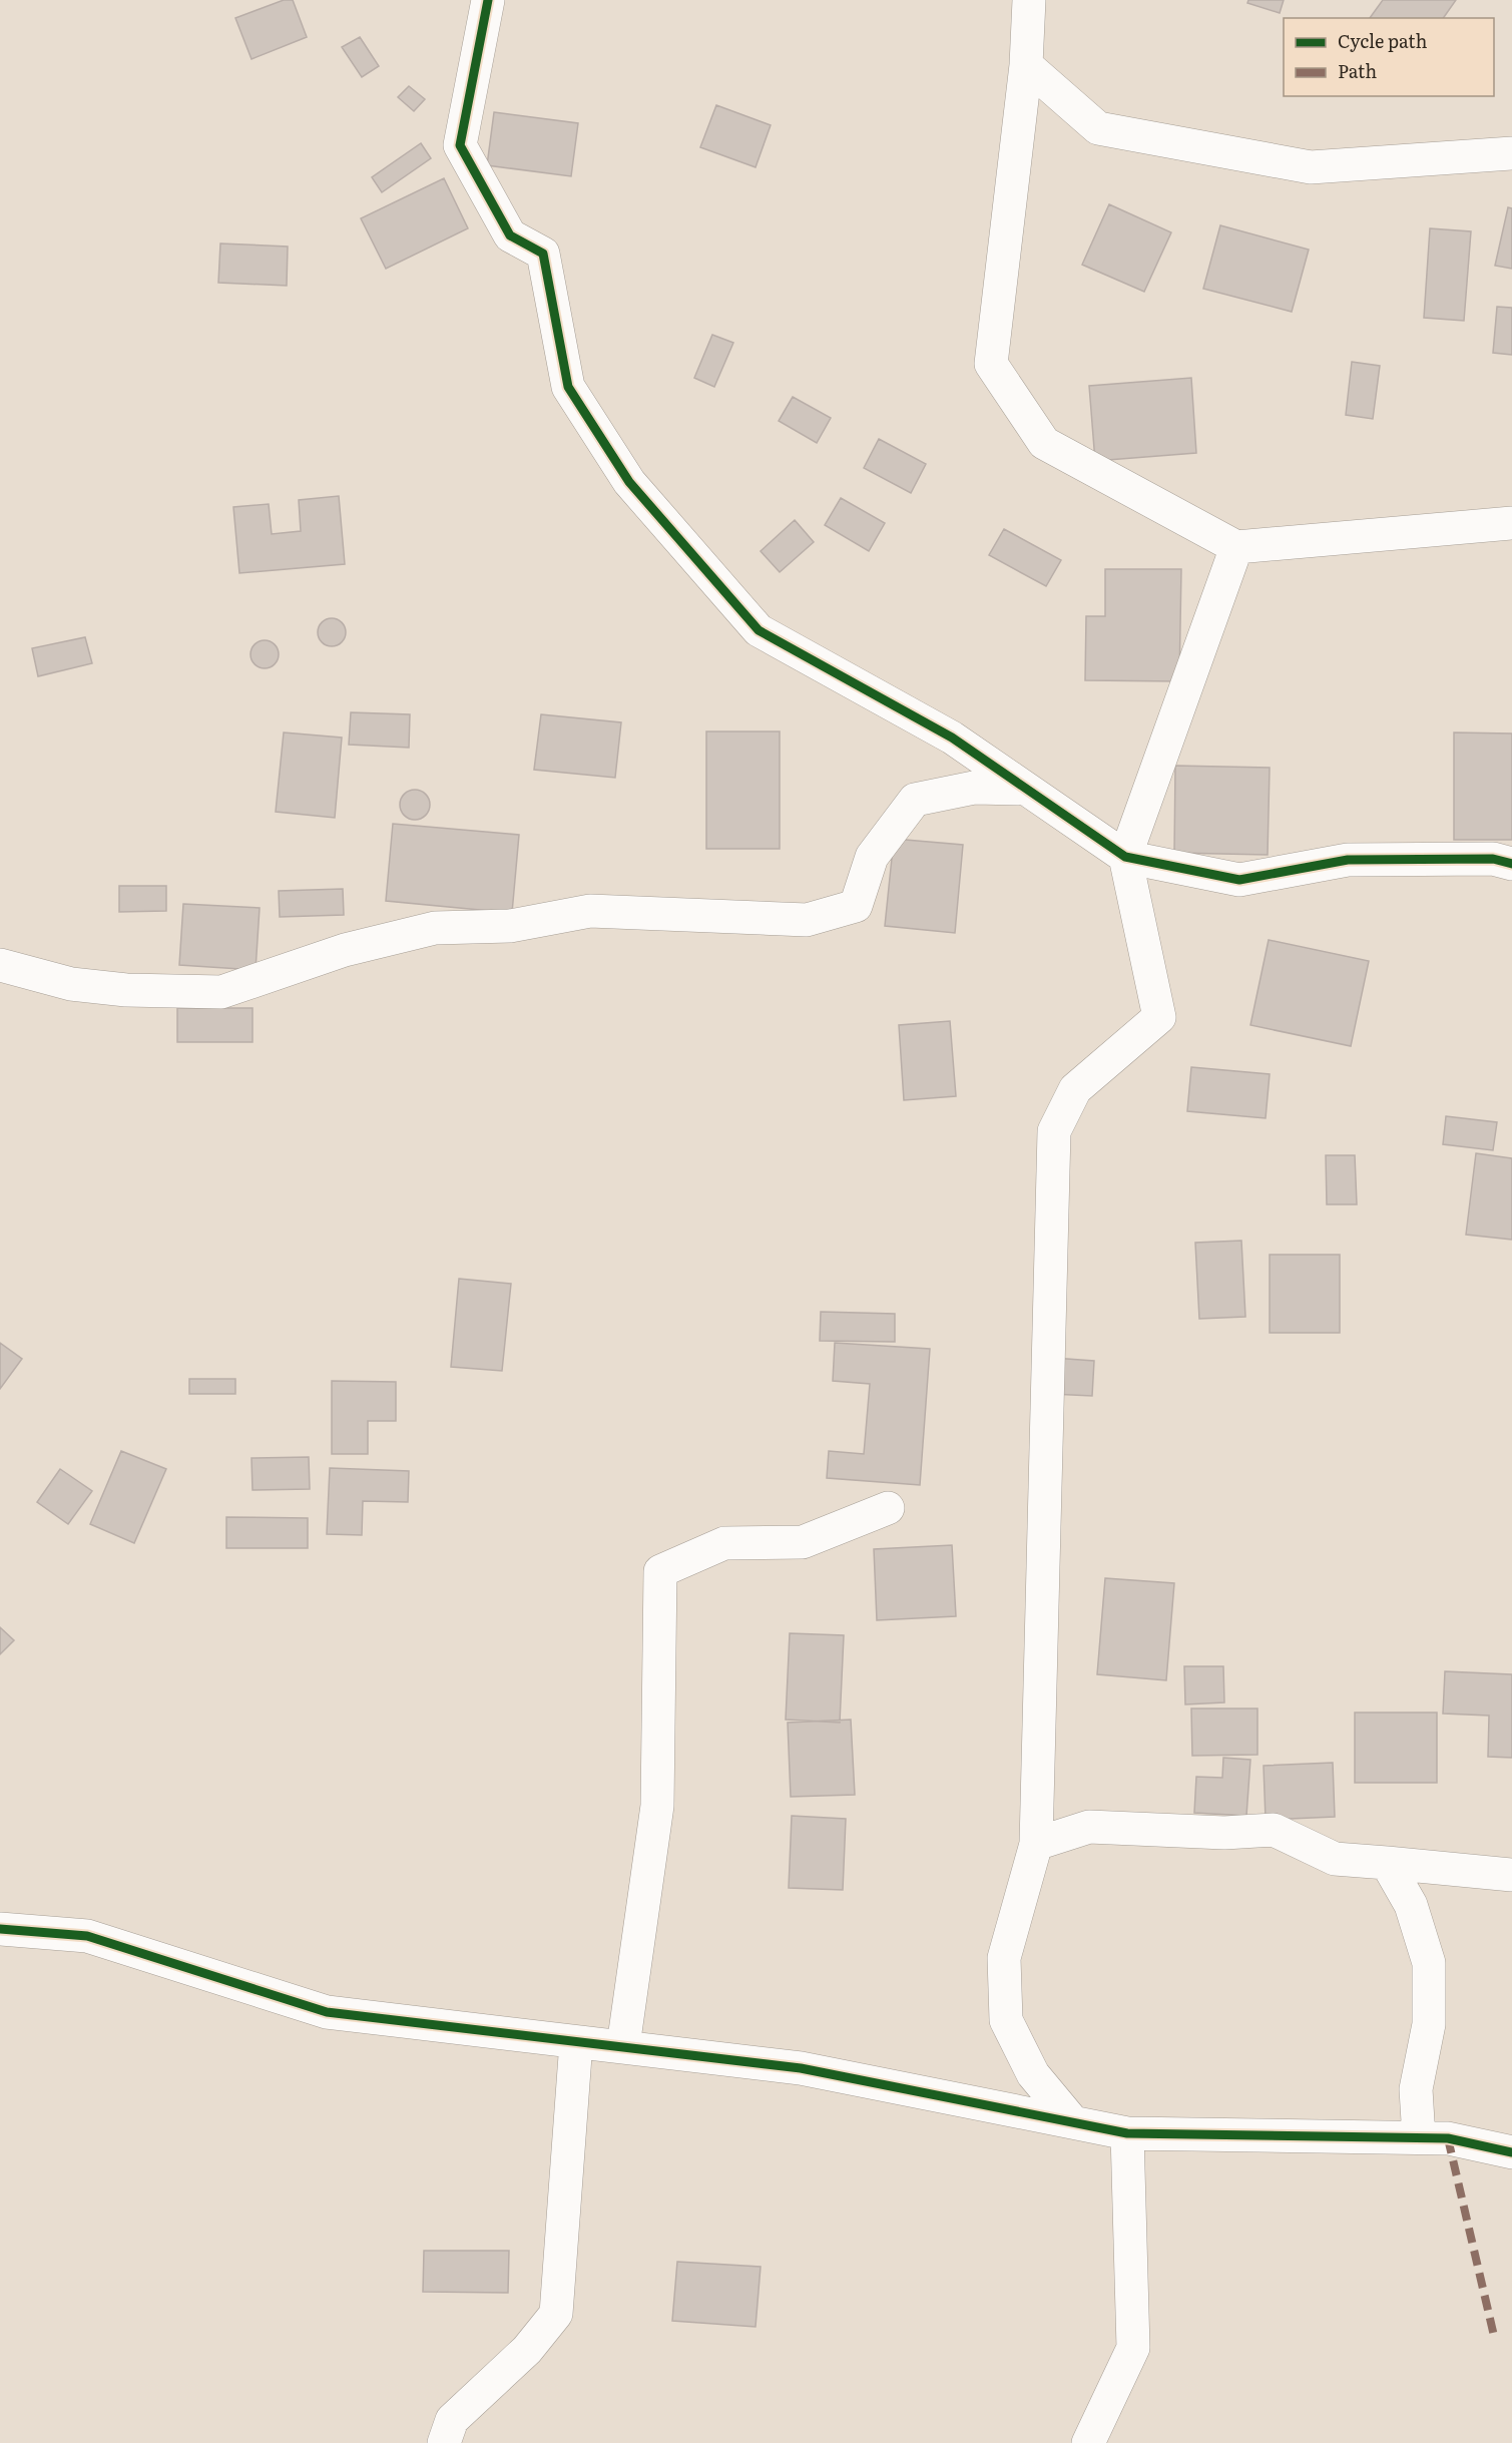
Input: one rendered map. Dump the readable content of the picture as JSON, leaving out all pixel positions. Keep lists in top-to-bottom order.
{
  "legend": ["Cycle path", "Path"]
}
